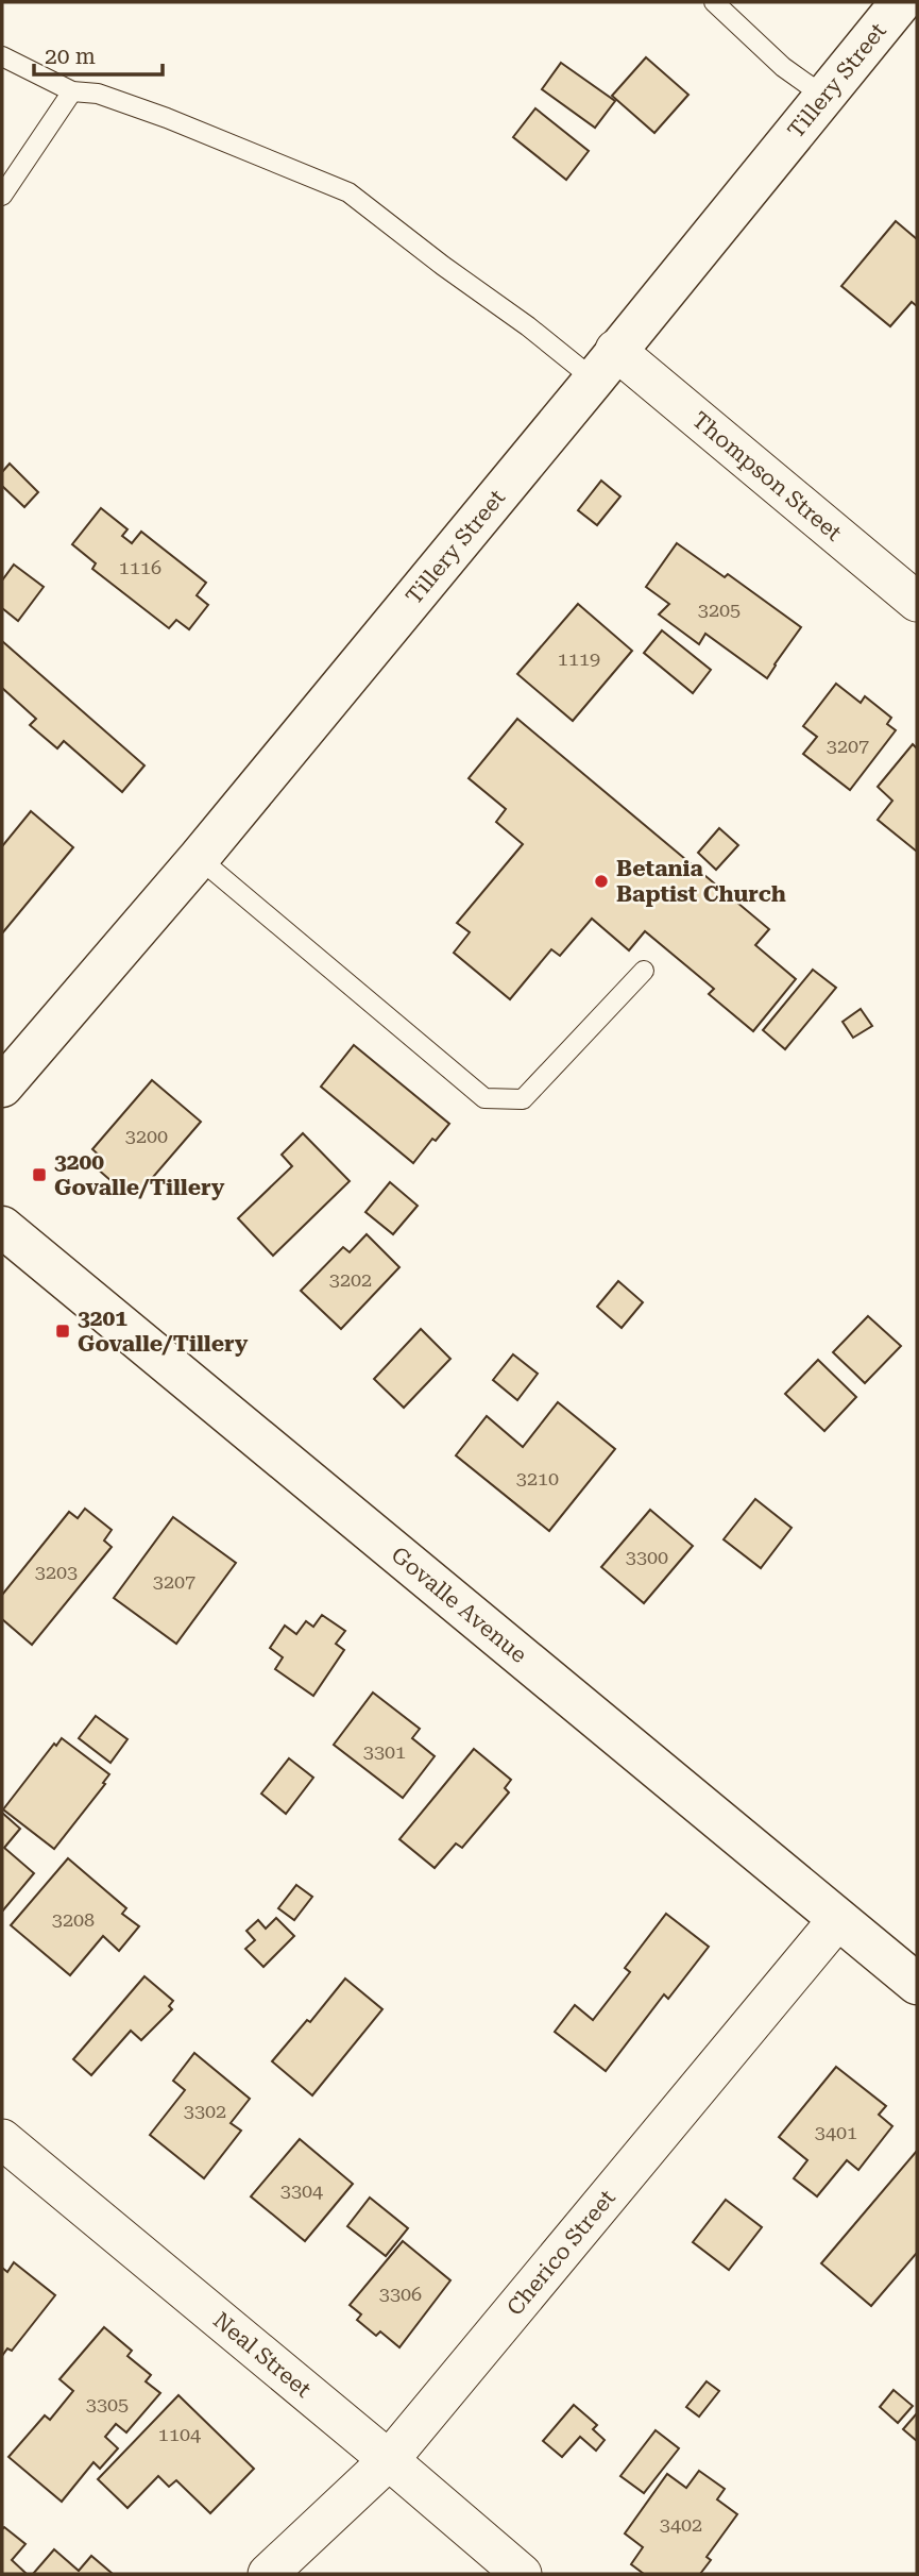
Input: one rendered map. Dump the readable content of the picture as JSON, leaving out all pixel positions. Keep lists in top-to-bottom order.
{
  "streets": {
    "street": [
      "Tillery Street",
      "Thompson Street",
      "Govalle Avenue",
      "Cherico Street",
      "Neal Street"
    ]
  },
  "crossings": [
    ["Tillery Street", "Thompson Street"],
    ["Govalle Avenue", "Cherico Street"],
    ["Cherico Street", "Neal Street"]
  ],
  "places": {
    "other": ["Betania Baptist Church"],
    "transit": ["3200 Govalle/Tillery", "3201 Govalle/Tillery"]
  },
  "house_numbers": [
    "1116",
    "3205",
    "1119",
    "3207",
    "3200",
    "3202",
    "3210",
    "3300",
    "3203",
    "3207",
    "3301",
    "3208",
    "3302",
    "3401",
    "3304",
    "3306",
    "3305",
    "1104",
    "3402"
  ],
  "scale_bar": "20 m"
}
